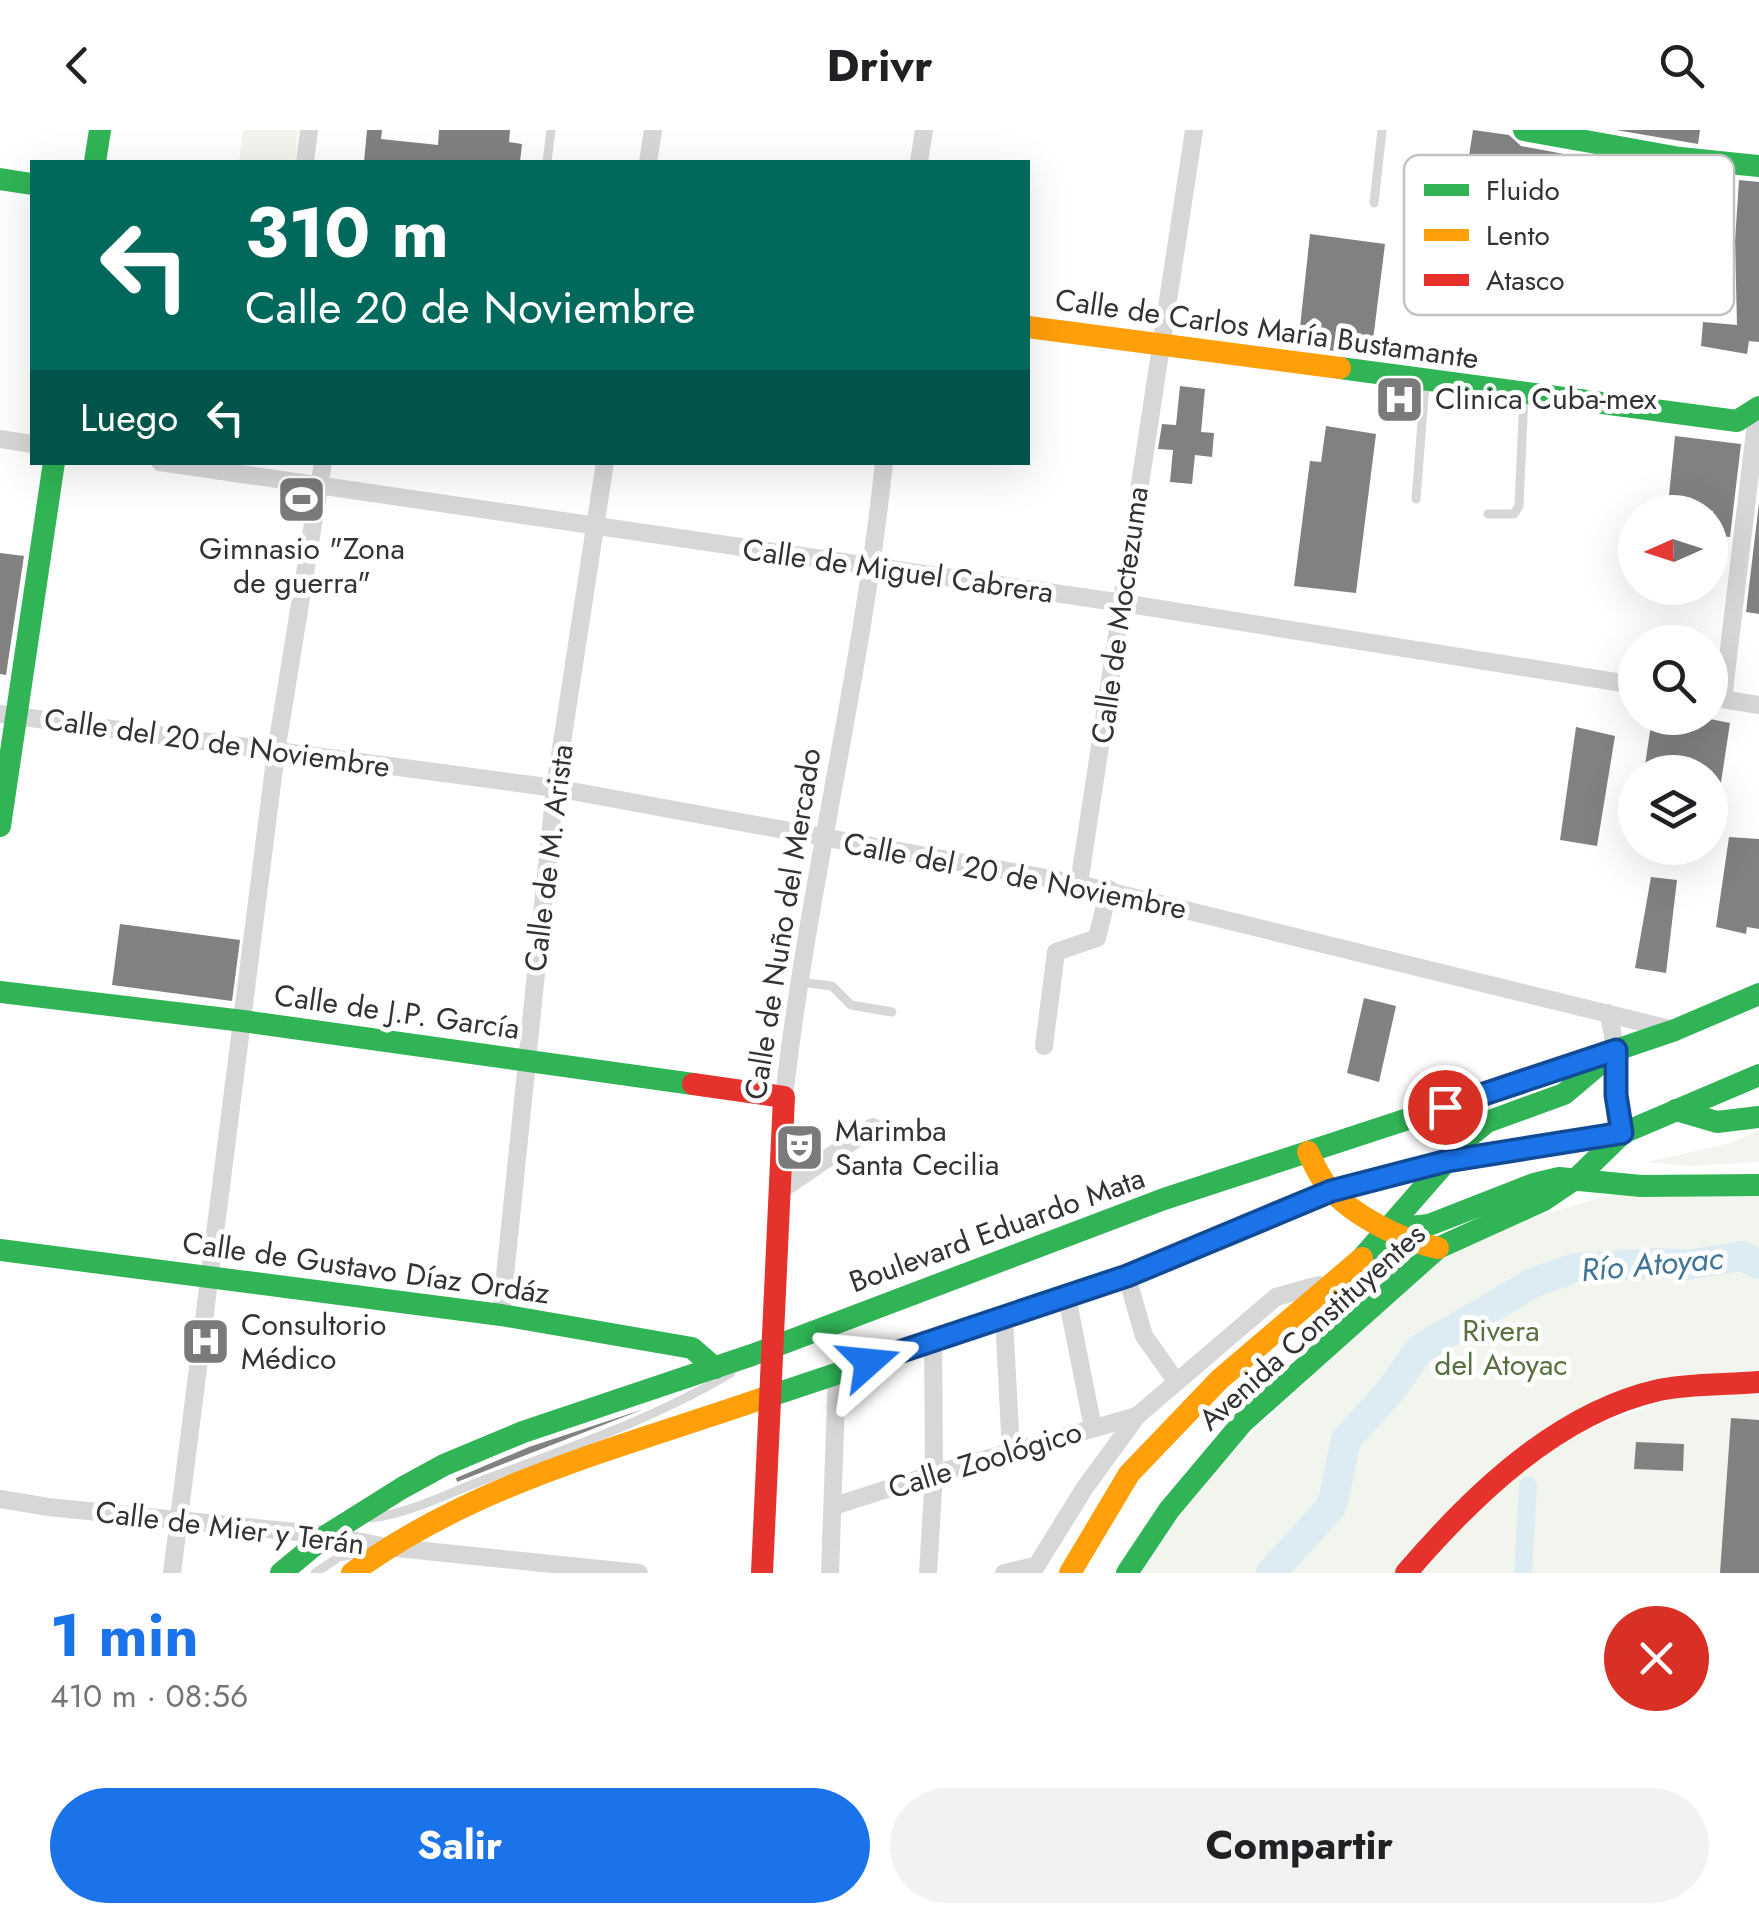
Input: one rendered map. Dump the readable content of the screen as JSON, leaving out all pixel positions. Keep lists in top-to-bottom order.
{
  "streets": {
    "main road": [
      "Calle de Carlos María Bustamante",
      "Calle de Nuño del Mercado",
      "Calle de J.P. García",
      "Boulevard Eduardo Mata",
      "Calle de Gustavo Díaz Ordáz",
      "Avenida Constituyentes"
    ],
    "street": [
      "Calle de Miguel Cabrera",
      "Calle de Moctezuma",
      "Calle del 20 de Noviembre",
      "Calle de M. Arista",
      "Calle Zoológico",
      "Calle de Mier y Terán"
    ]
  },
  "crossings": [
    ["Calle de Carlos María Bustamante", "Calle de Moctezuma"],
    ["Calle de Miguel Cabrera", "Calle de Moctezuma"],
    ["Calle de Miguel Cabrera", "Calle de M. Arista"],
    ["Calle de Miguel Cabrera", "Calle de Nuño del Mercado"],
    ["Calle de Moctezuma", "Calle del 20 de Noviembre"],
    ["Calle del 20 de Noviembre", "Calle de M. Arista"],
    ["Calle del 20 de Noviembre", "Calle de Nuño del Mercado"],
    ["Calle del 20 de Noviembre", "Boulevard Eduardo Mata"],
    ["Calle de M. Arista", "Calle de J.P. García"],
    ["Calle de M. Arista", "Calle de Gustavo Díaz Ordáz"],
    ["Calle de Nuño del Mercado", "Calle de J.P. García"],
    ["Calle de Nuño del Mercado", "Boulevard Eduardo Mata"],
    ["Boulevard Eduardo Mata", "Calle de Gustavo Díaz Ordáz"],
    ["Boulevard Eduardo Mata", "Avenida Constituyentes"],
    ["Boulevard Eduardo Mata", "Calle de Mier y Terán"]
  ],
  "water": ["Río Atoyac"],
  "parks": ["Rivera del Atoyac"],
  "places": {
    "hospital": ["Clinica Cuba-mex", "Consultorio Médico"],
    "sports": ["Gimnasio \"Zona de guerra\""],
    "theatre": ["Marimba Santa Cecilia"]
  },
  "legend": ["Fluido", "Lento", "Atasco"],
  "north": "left",
  "page": {
    "header": "Drivr",
    "turn": ["310 m", "Calle 20 de Noviembre"],
    "then": "Luego",
    "heading": ["1 min", "410 m · 08:56"],
    "buttons": ["Salir", "Compartir"]
  }
}
